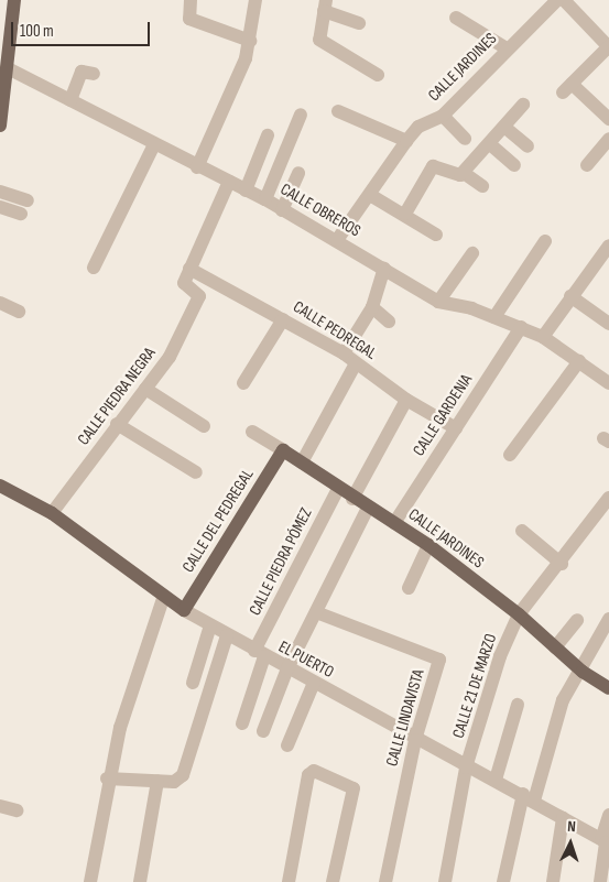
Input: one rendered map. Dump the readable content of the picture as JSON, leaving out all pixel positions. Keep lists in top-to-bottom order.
{
  "streets": {
    "main road": ["CALLE JARDINES", "CALLE DEL PEDREGAL", "EL PUERTO"],
    "street": [
      "CALLE OBREROS",
      "CALLE PEDREGAL",
      "CALLE PIEDRA NEGRA",
      "CALLE GARDENIA",
      "CALLE PIEDRA PÓMEZ",
      "CALLE 21 DE MARZO",
      "CALLE LINDAVISTA"
    ]
  },
  "crossings": [
    ["CALLE JARDINES", "CALLE OBREROS"],
    ["CALLE JARDINES", "CALLE GARDENIA"],
    ["CALLE JARDINES", "CALLE DEL PEDREGAL"],
    ["CALLE JARDINES", "CALLE PIEDRA PÓMEZ"],
    ["CALLE JARDINES", "CALLE 21 DE MARZO"],
    ["CALLE OBREROS", "CALLE GARDENIA"],
    ["CALLE PEDREGAL", "CALLE PIEDRA NEGRA"],
    ["CALLE PEDREGAL", "CALLE GARDENIA"],
    ["CALLE PIEDRA NEGRA", "EL PUERTO"],
    ["CALLE DEL PEDREGAL", "EL PUERTO"],
    ["CALLE PIEDRA PÓMEZ", "EL PUERTO"],
    ["EL PUERTO", "CALLE 21 DE MARZO"],
    ["EL PUERTO", "CALLE LINDAVISTA"]
  ],
  "scale_bar": "100 m",
  "north": "top"
}
